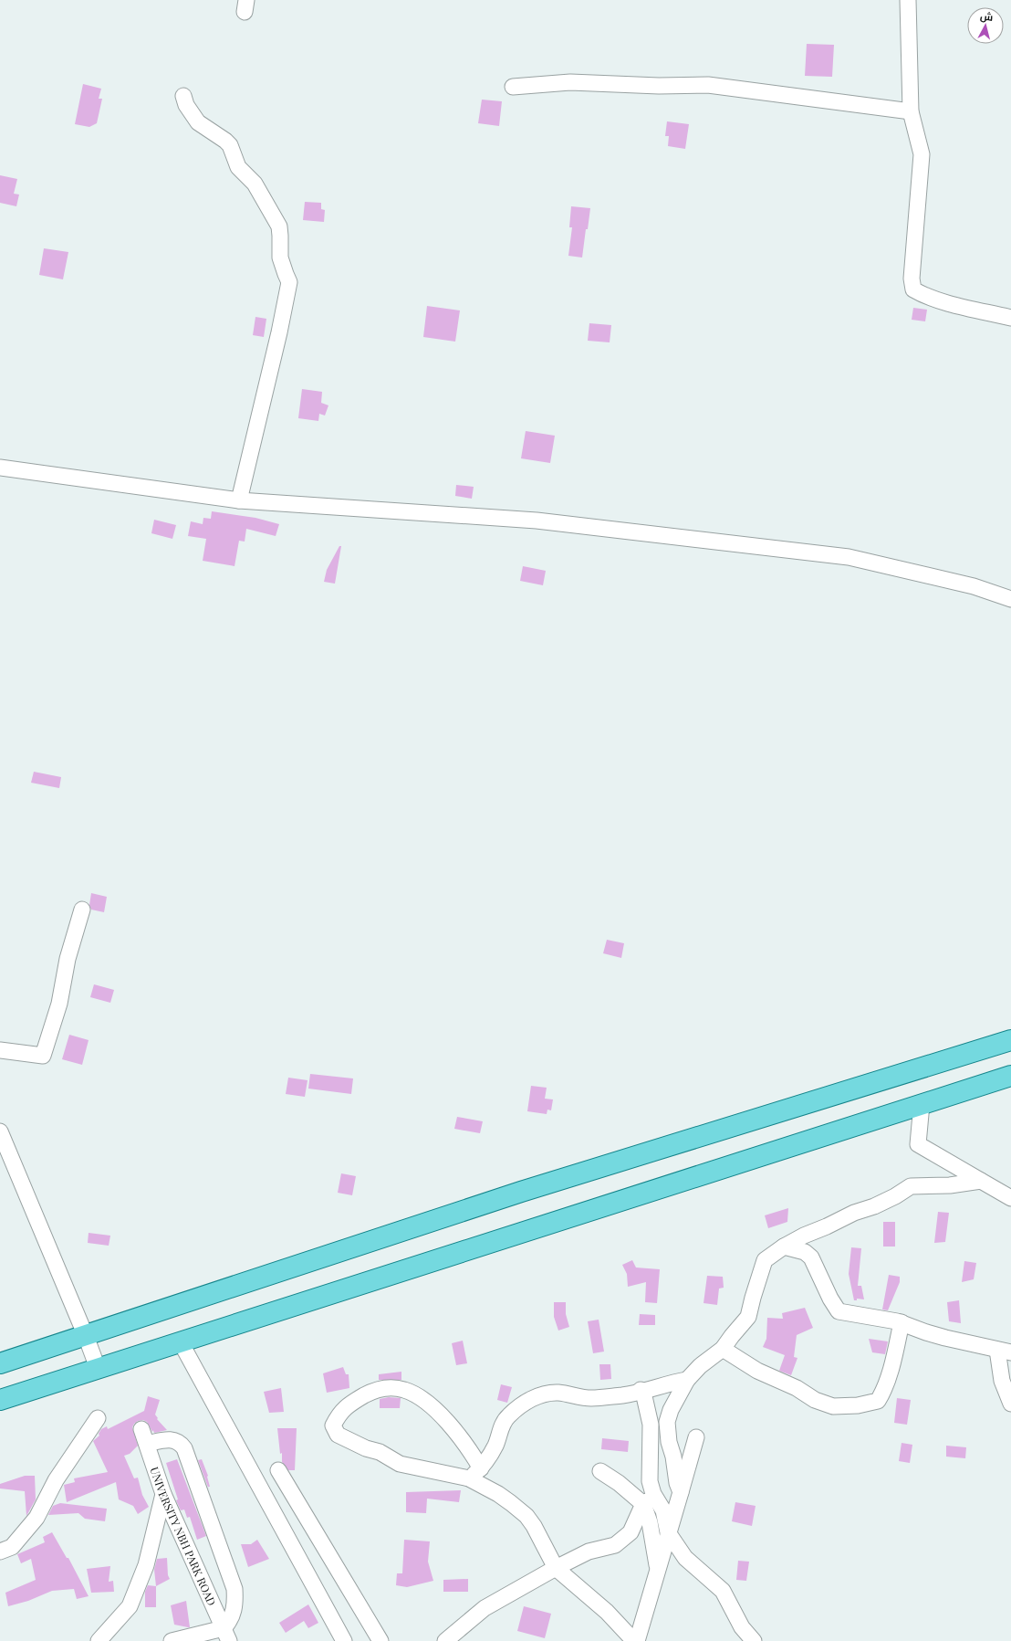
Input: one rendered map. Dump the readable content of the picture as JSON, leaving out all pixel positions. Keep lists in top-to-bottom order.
{
  "streets": {
    "street": ["UNIVERSITY NBH PARK ROAD"]
  },
  "north": "top"
}
